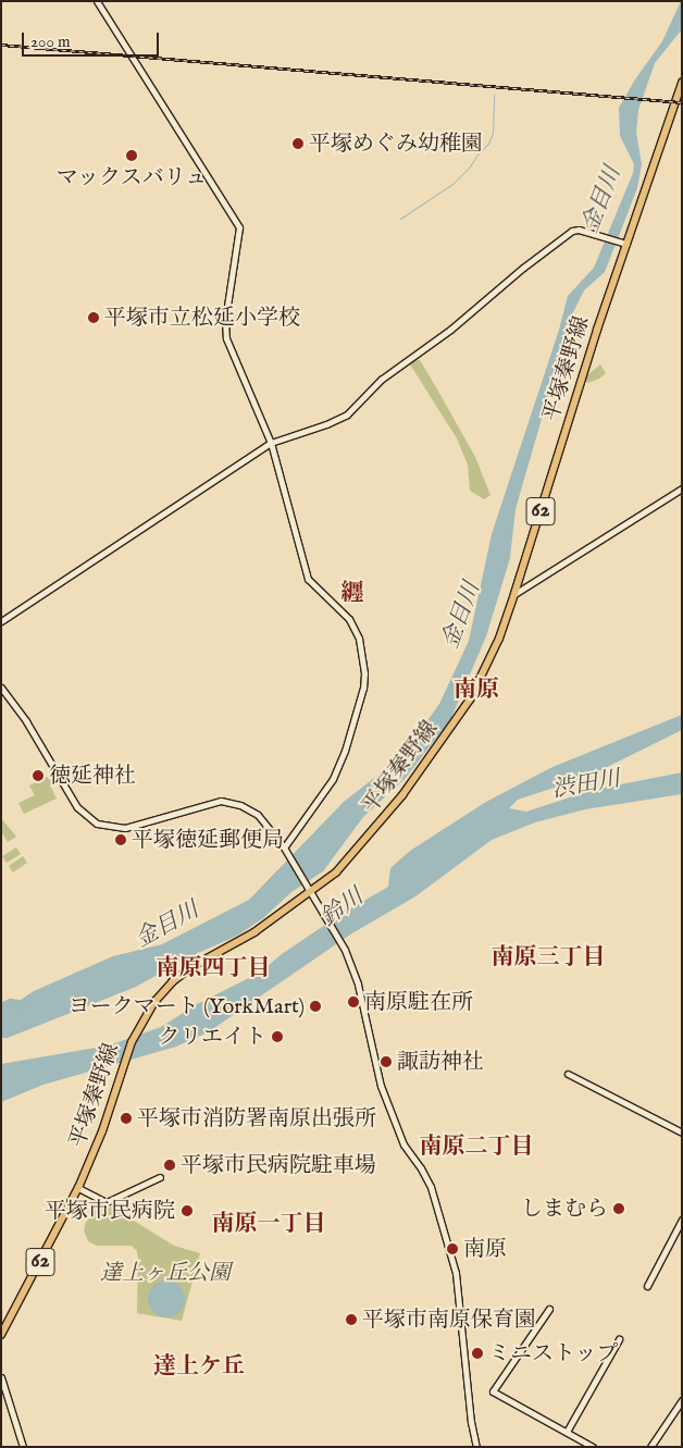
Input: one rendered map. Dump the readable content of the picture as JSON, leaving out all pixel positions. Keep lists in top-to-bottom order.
{
  "streets": {
    "main road": ["平塚秦野線", "62"]
  },
  "districts": [
    "纒",
    "南原",
    "南原三丁目",
    "南原四丁目",
    "南原二丁目",
    "南原一丁目",
    "達上ケ丘"
  ],
  "water": ["金目川", "渋田川", "鈴川"],
  "parks": ["達上ヶ丘公園"],
  "places": [
    "平塚めぐみ幼稚園",
    "マックスバリュ",
    "平塚市立松延小学校",
    "徳延神社",
    "平塚徳延郵便局",
    "南原駐在所",
    "ヨークマート (YorkMart)",
    "クリエイト",
    "諏訪神社",
    "平塚市消防署南原出張所",
    "平塚市民病院駐車場",
    "しまむら",
    "平塚市民病院",
    "南原",
    "平塚市南原保育園",
    "ミニストップ"
  ],
  "scale_bar": "200 m"
}
